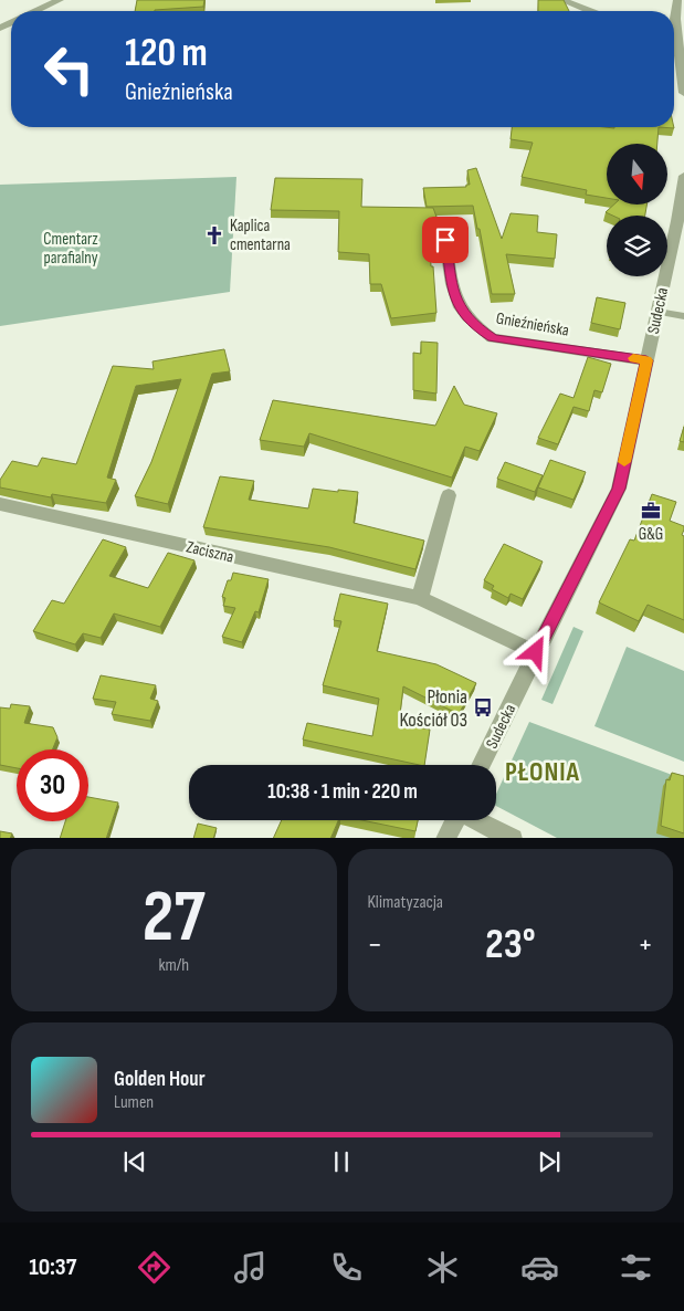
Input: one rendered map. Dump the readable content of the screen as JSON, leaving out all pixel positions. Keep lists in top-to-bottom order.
{
  "streets": {
    "street": ["Sudecka", "Gnieźnieńska", "Zaciszna"]
  },
  "crossings": [
    ["Sudecka", "Gnieźnieńska"],
    ["Sudecka", "Zaciszna"]
  ],
  "districts": ["PŁONIA"],
  "parks": ["Cmentarz parafialny"],
  "places": {
    "church": ["Kaplica cmentarna"],
    "office": ["G&G"],
    "bus stop": ["Płonia Kościół 03"]
  },
  "north": "bottom",
  "page": {
    "turn": ["120 m", "Gnieźnieńska"],
    "limit": "30",
    "trip": "10:38 · 1 min · 220 m",
    "tile": [
      ["27", "km/h"],
      "Klimatyzacja"
    ],
    "heat": ["−", "23°", "+"],
    "song": ["Golden Hour", "Lumen"],
    "tabs": "10:37"
  }
}
